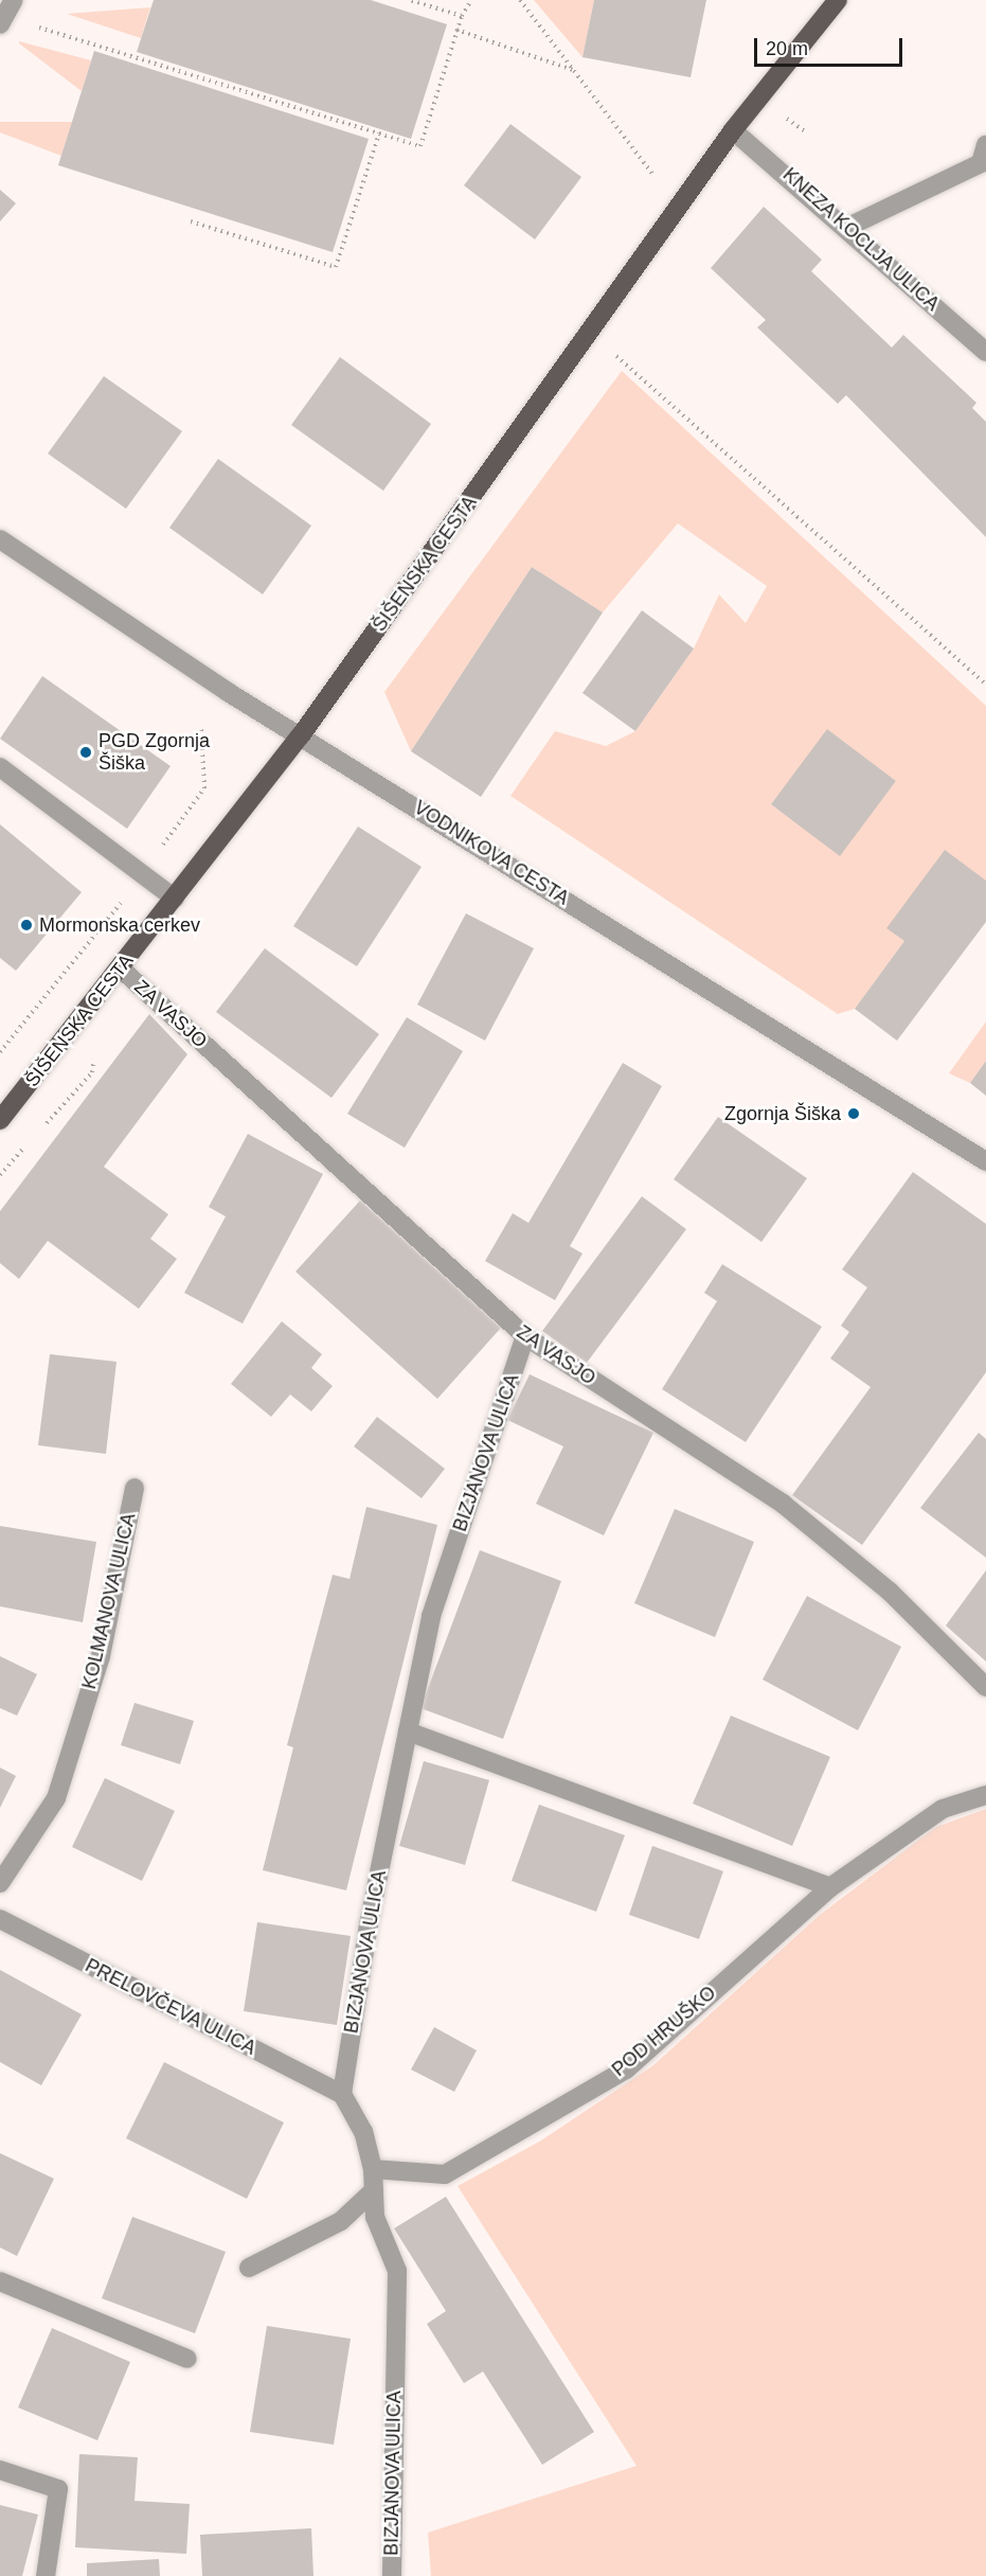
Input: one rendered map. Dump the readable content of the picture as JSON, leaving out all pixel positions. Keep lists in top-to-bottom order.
{
  "streets": {
    "main road": ["ŠIŠENSKA CESTA"],
    "street": [
      "KNEZA KOCLJA ULICA",
      "VODNIKOVA CESTA",
      "ZA VASJO",
      "BIZJANOVA ULICA",
      "KOLMANOVA ULICA",
      "PRELOVČEVA ULICA",
      "POD HRUŠKO"
    ]
  },
  "crossings": [
    ["KNEZA KOCLJA ULICA", "ŠIŠENSKA CESTA"],
    ["ŠIŠENSKA CESTA", "VODNIKOVA CESTA"],
    ["ŠIŠENSKA CESTA", "ZA VASJO"],
    ["ZA VASJO", "BIZJANOVA ULICA"],
    ["BIZJANOVA ULICA", "PRELOVČEVA ULICA"],
    ["BIZJANOVA ULICA", "POD HRUŠKO"]
  ],
  "places": ["PGD Zgornja Šiška", "Mormonska cerkev", "Zgornja Šiška"],
  "scale_bar": "20 m"
}
